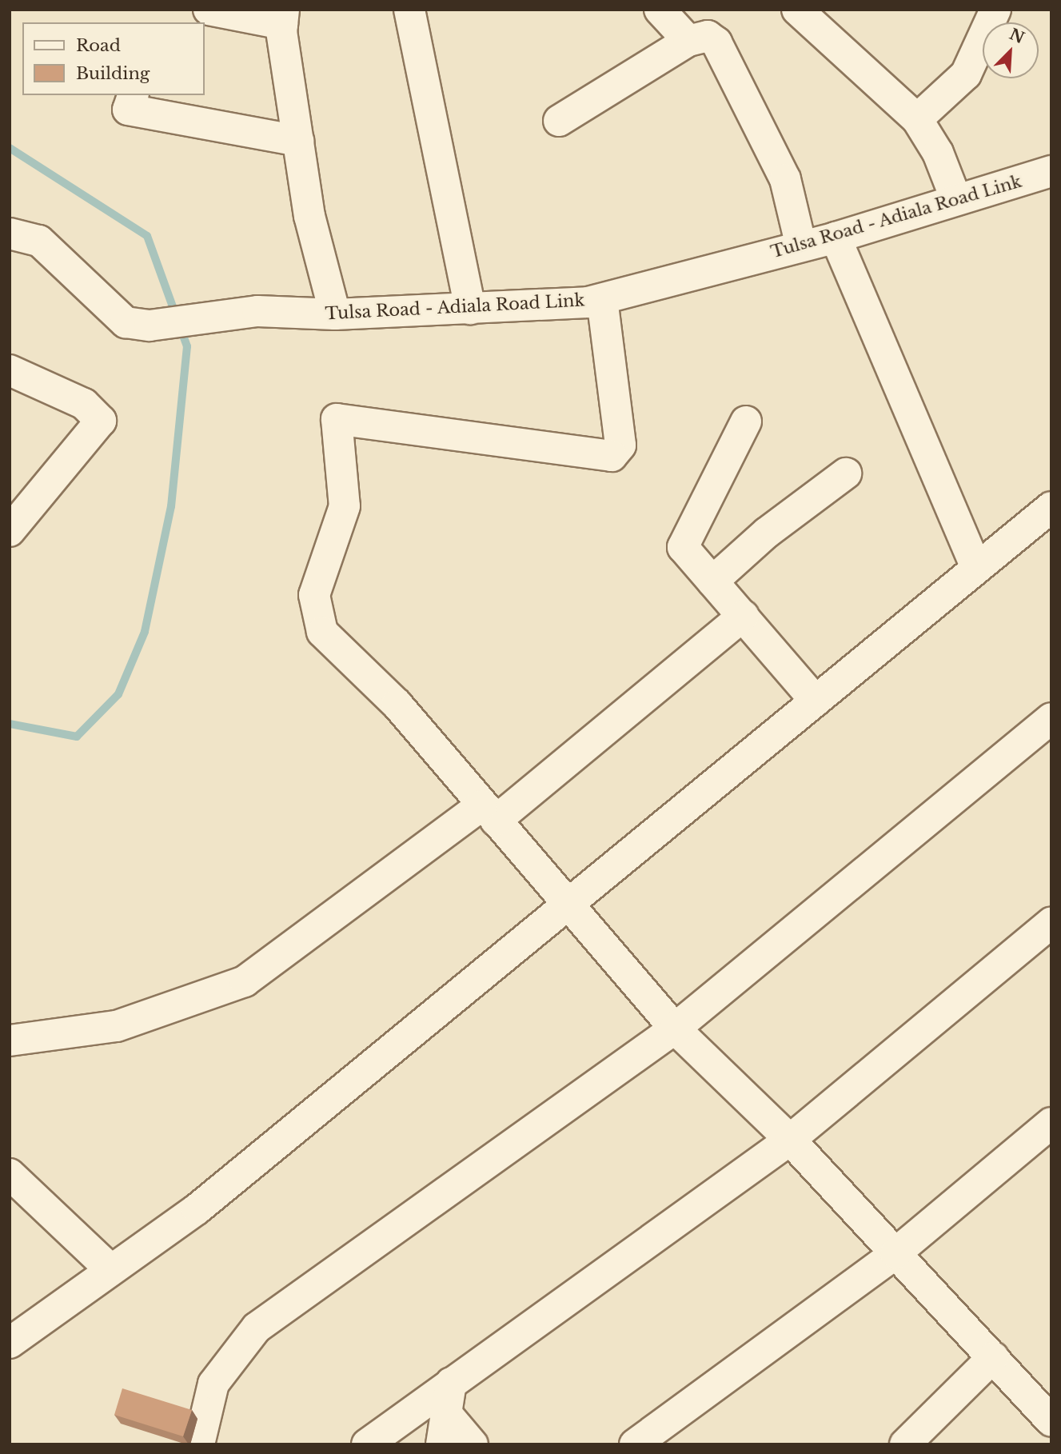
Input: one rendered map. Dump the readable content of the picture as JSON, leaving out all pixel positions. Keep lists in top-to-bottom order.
{
  "streets": {
    "street": ["Tulsa Road - Adiala Road Link"]
  },
  "legend": ["Road", "Building"],
  "north": "top right"
}
